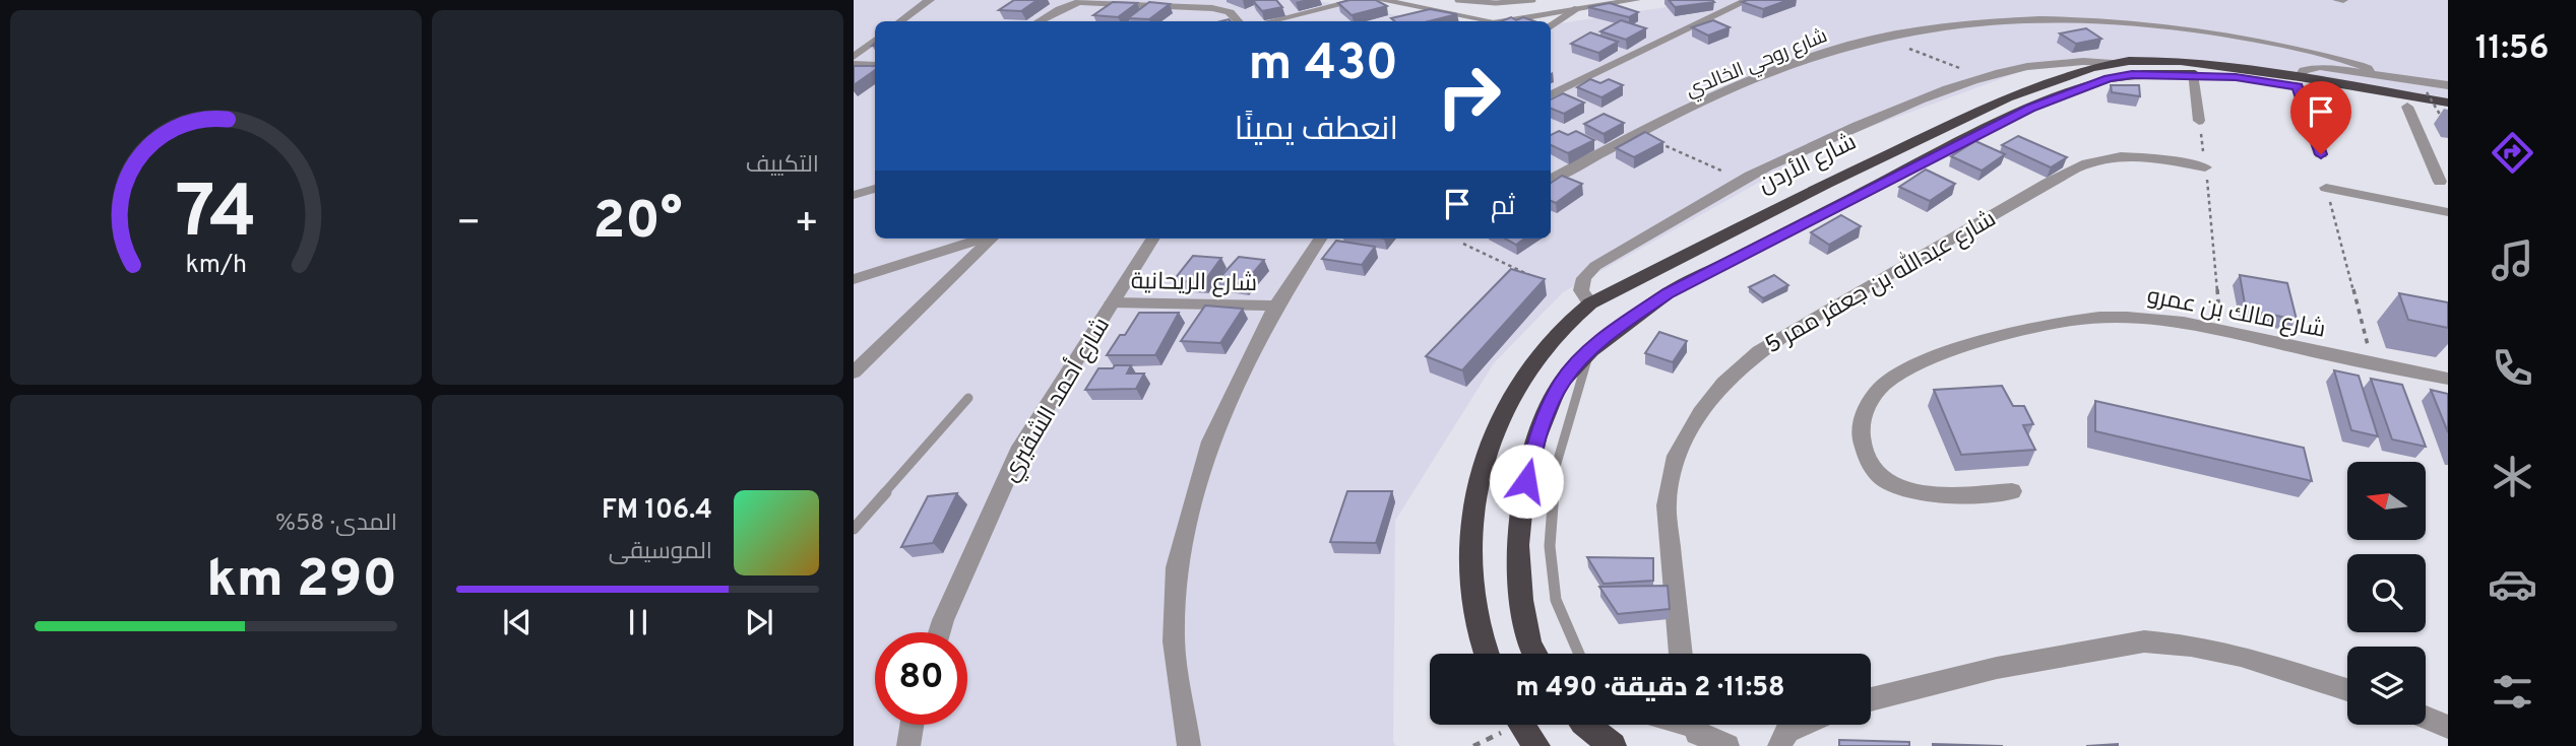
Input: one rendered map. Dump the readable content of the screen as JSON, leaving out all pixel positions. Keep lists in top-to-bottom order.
{
  "streets": {
    "highway": ["شارع الأردن"],
    "street": [
      "شارع روحي الخالدي",
      "شارع الريحانية",
      "شارع عبدالله بن جعفر ممر 5",
      "شارع مالك بن عمرو",
      "شارع أحمد الشقيري"
    ]
  },
  "crossings": [
    ["شارع الريحانية", "شارع أحمد الشقيري"]
  ],
  "north": "left",
  "page": {
    "tabs": "11:56",
    "tile": [
      "التكييف",
      ["المدى · 58%", "290 km"]
    ],
    "turn": ["430 m", "انعطف يمينًا"],
    "then": "ثم",
    "heat": ["−", "20°", "+"],
    "song": ["106.4 FM", "الموسيقى"],
    "limit": "80",
    "trip": "11:58 · 2 دقيقة · 490 m",
    "gauge": ["74", "km/h"]
  }
}
